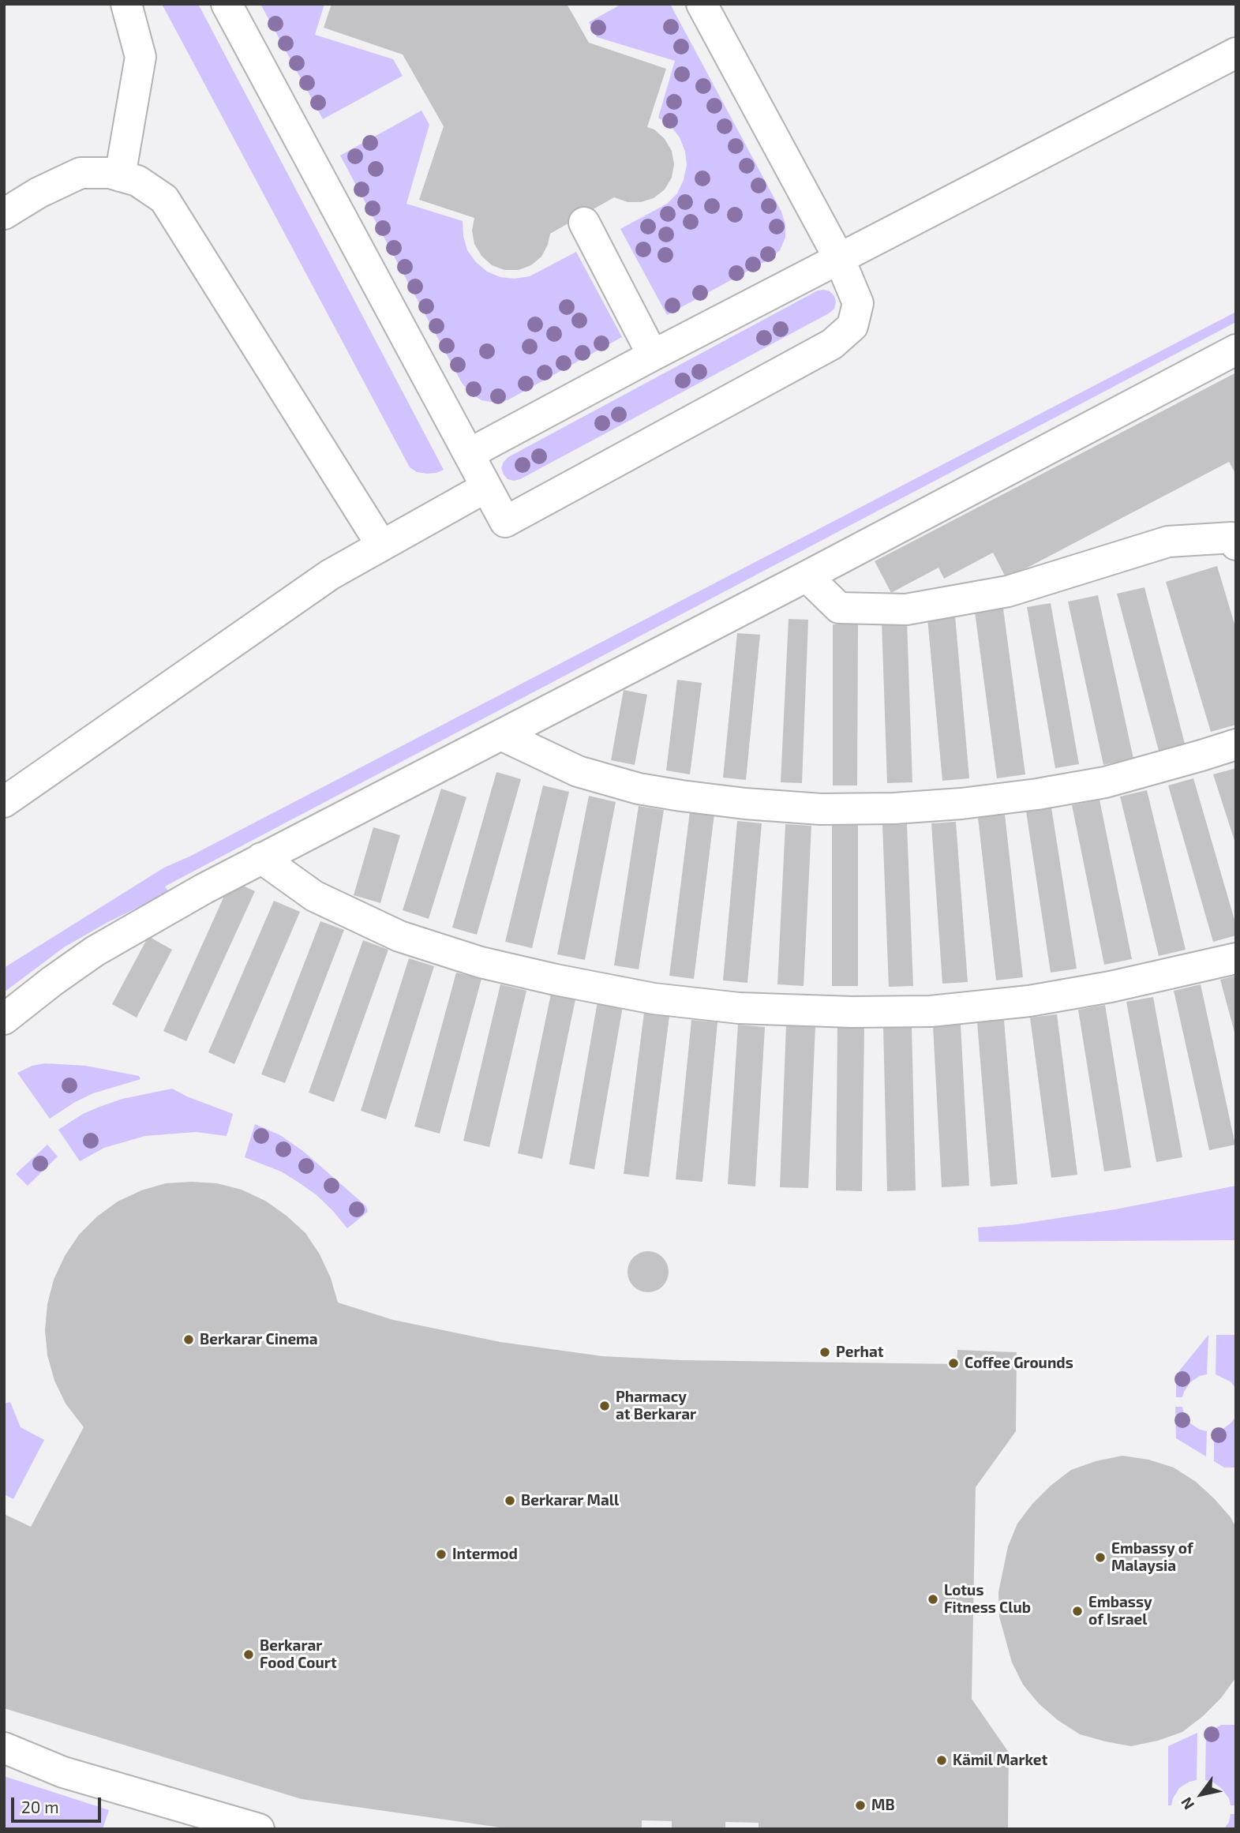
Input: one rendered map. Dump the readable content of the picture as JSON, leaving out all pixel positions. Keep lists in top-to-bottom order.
{
  "places": [
    "Berkarar Cinema",
    "Perhat",
    "Coffee Grounds",
    "Pharmacy at Berkarar",
    "Berkarar Mall",
    "Intermod",
    "Embassy of Malaysia",
    "Lotus Fitness Club",
    "Embassy of Israel",
    "Berkarar Food Court",
    "Kämil Market",
    "MB"
  ],
  "scale_bar": "20 m",
  "north": "bottom left"
}
